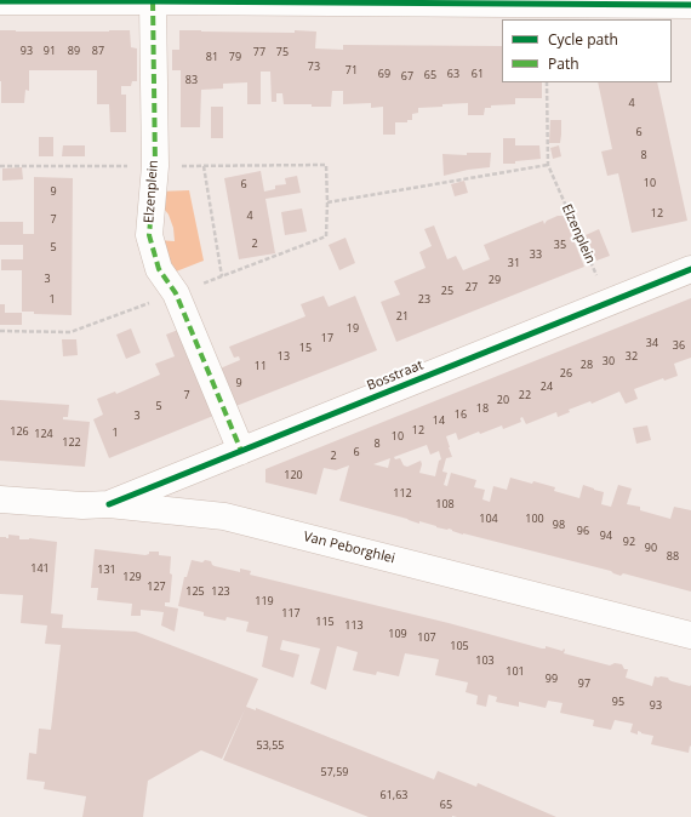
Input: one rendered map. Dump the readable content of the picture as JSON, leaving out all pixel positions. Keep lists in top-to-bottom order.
{
  "streets": {
    "street": ["Elzenplein", "Bosstraat", "Van Peborghlei"]
  },
  "crossings": [
    ["Elzenplein", "Bosstraat"],
    ["Bosstraat", "Van Peborghlei"]
  ],
  "house_numbers": [
    "93",
    "91",
    "89",
    "87",
    "77",
    "75",
    "81",
    "79",
    "73",
    "71",
    "69",
    "63",
    "61",
    "65",
    "67",
    "83",
    "4",
    "6",
    "8",
    "10",
    "6",
    "9",
    "12",
    "4",
    "7",
    "2",
    "35",
    "5",
    "33",
    "31",
    "3",
    "29",
    "27",
    "25",
    "1",
    "23",
    "21",
    "19",
    "17",
    "34",
    "36",
    "15",
    "13",
    "32",
    "30",
    "28",
    "11",
    "26",
    "9",
    "24",
    "7",
    "22",
    "20",
    "5",
    "18",
    "16",
    "3",
    "14",
    "12",
    "126",
    "1",
    "124",
    "10",
    "122",
    "8",
    "6",
    "2",
    "120",
    "112",
    "108",
    "104",
    "100",
    "98",
    "96",
    "94",
    "92",
    "90",
    "88",
    "141",
    "131",
    "129",
    "127",
    "125",
    "123",
    "119",
    "117",
    "115",
    "113",
    "109",
    "107",
    "105",
    "103",
    "101",
    "99",
    "97",
    "95",
    "93",
    "53,55",
    "57,59",
    "61,63",
    "65"
  ],
  "legend": ["Cycle path", "Path"]
}
